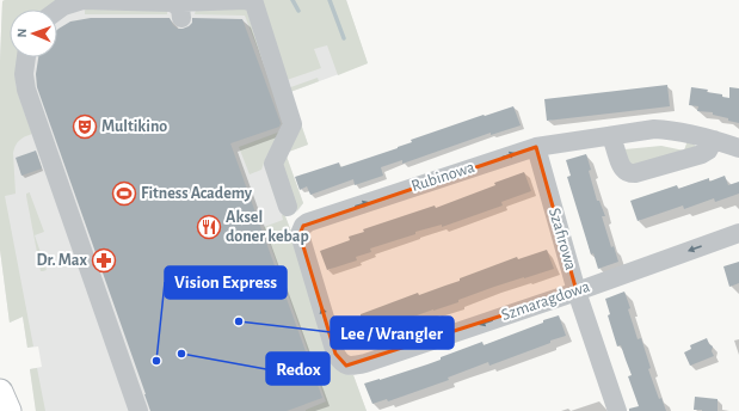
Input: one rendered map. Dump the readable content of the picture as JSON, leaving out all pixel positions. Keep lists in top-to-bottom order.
{
  "streets": {
    "street": ["Rubinowa", "Szafirowa", "Szmaragdowa"]
  },
  "crossings": [
    ["Rubinowa", "Szafirowa"],
    ["Rubinowa", "Szmaragdowa"],
    ["Szafirowa", "Szmaragdowa"]
  ],
  "one_way": ["Szmaragdowa"],
  "places": {
    "theatre": ["Multikino"],
    "sports": ["Fitness Academy"],
    "restaurant": ["Aksel doner kebap"],
    "pharmacy": ["Dr. Max"],
    "other": ["Lee / Wrangler", "Redox", "Vision Express"]
  },
  "north": "left"
}
